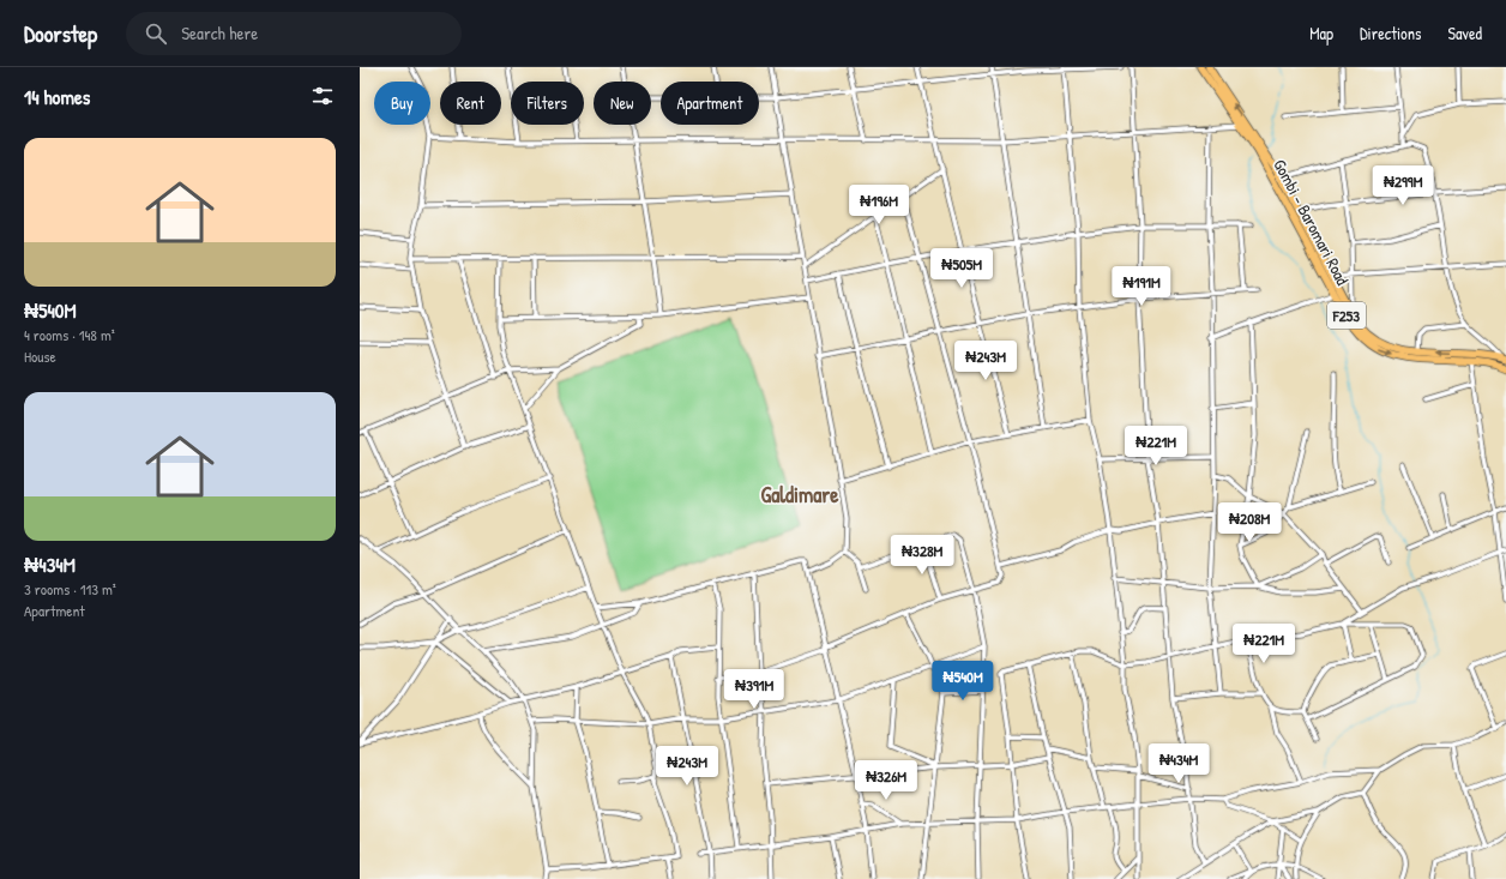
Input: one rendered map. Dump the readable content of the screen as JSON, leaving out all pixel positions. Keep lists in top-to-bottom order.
{
  "streets": {
    "main road": ["Gombi - Baromari Road", "F253"]
  },
  "districts": ["Galdimare"],
  "page": {
    "header": "Doorstep",
    "search": "Search here",
    "nav": ["Map", "Directions", "Saved"],
    "heading": "14 homes",
    "chip": [
      "Buy",
      "Rent",
      "Filters",
      "New",
      "Apartment"
    ],
    "list": [
      {
        "name": "₦540M",
        "note": "4 rooms · 148 m² · House"
      },
      {
        "name": "₦434M",
        "note": "3 rooms · 113 m² · Apartment"
      }
    ],
    "price": [
      "₦299M",
      "₦196M",
      "₦505M",
      "₦191M",
      "₦243M",
      "₦221M",
      "₦208M",
      "₦328M",
      "₦221M",
      "₦540M",
      "₦391M",
      "₦434M",
      "₦243M",
      "₦326M"
    ]
  }
}
